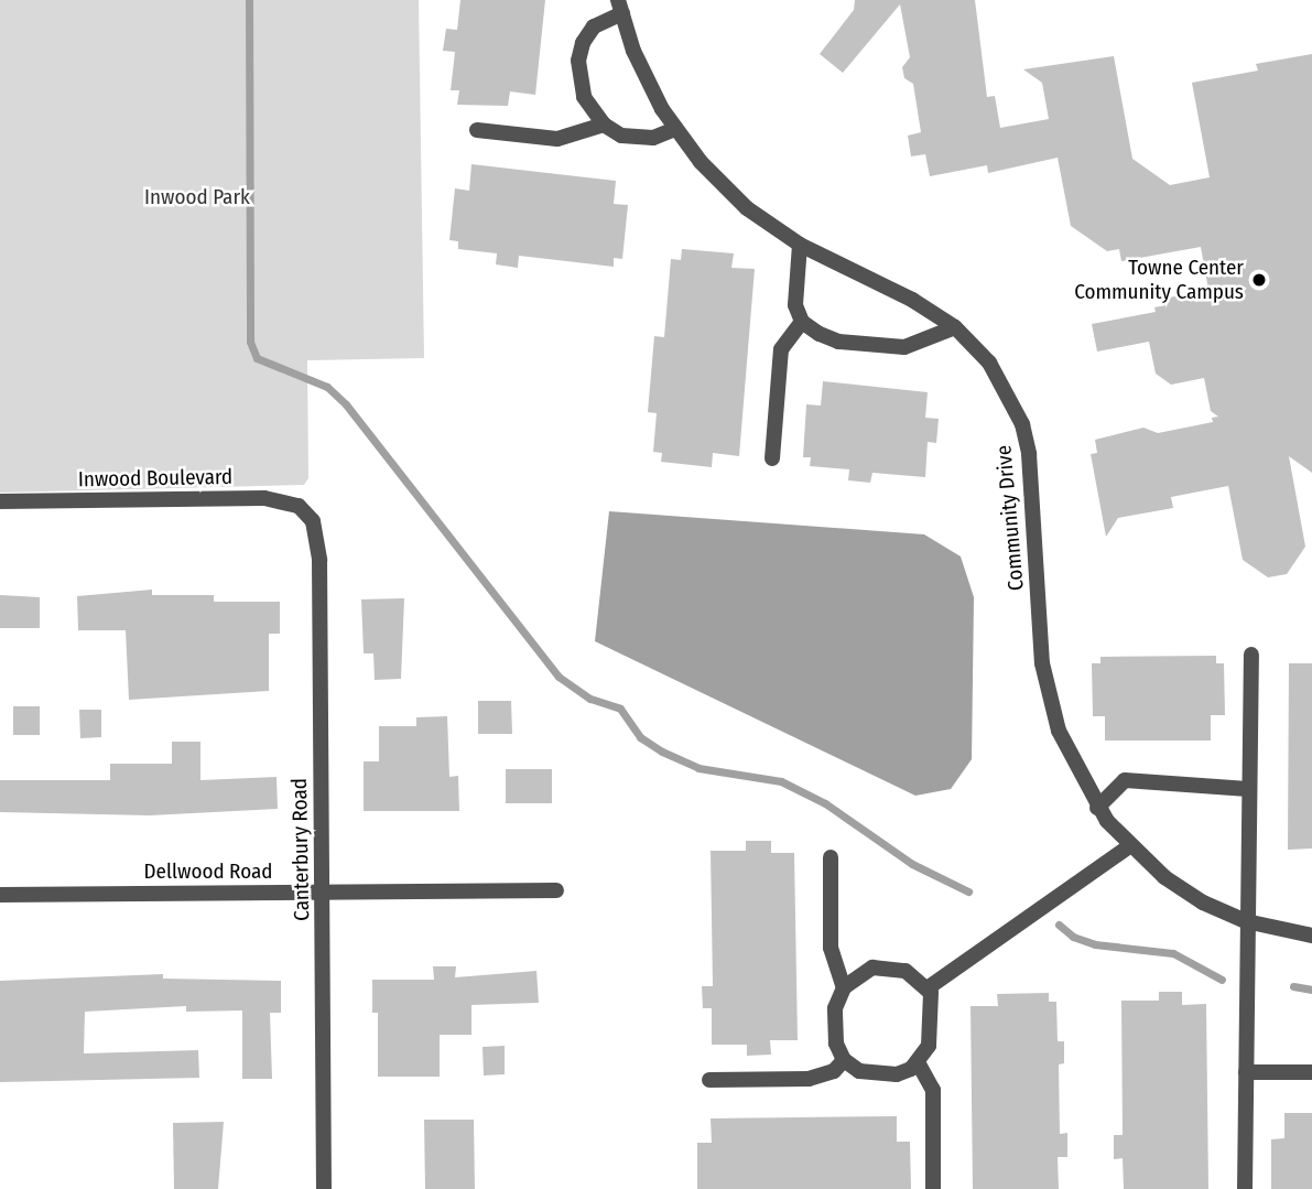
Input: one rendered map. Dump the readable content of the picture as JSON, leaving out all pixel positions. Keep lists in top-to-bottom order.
{
  "streets": {
    "street": [
      "Inwood Boulevard",
      "Community Drive",
      "Canterbury Road",
      "Dellwood Road"
    ]
  },
  "crossings": [
    ["Inwood Boulevard", "Canterbury Road"],
    ["Canterbury Road", "Dellwood Road"]
  ],
  "parks": ["Inwood Park"],
  "places": ["Towne Center Community Campus"]
}
